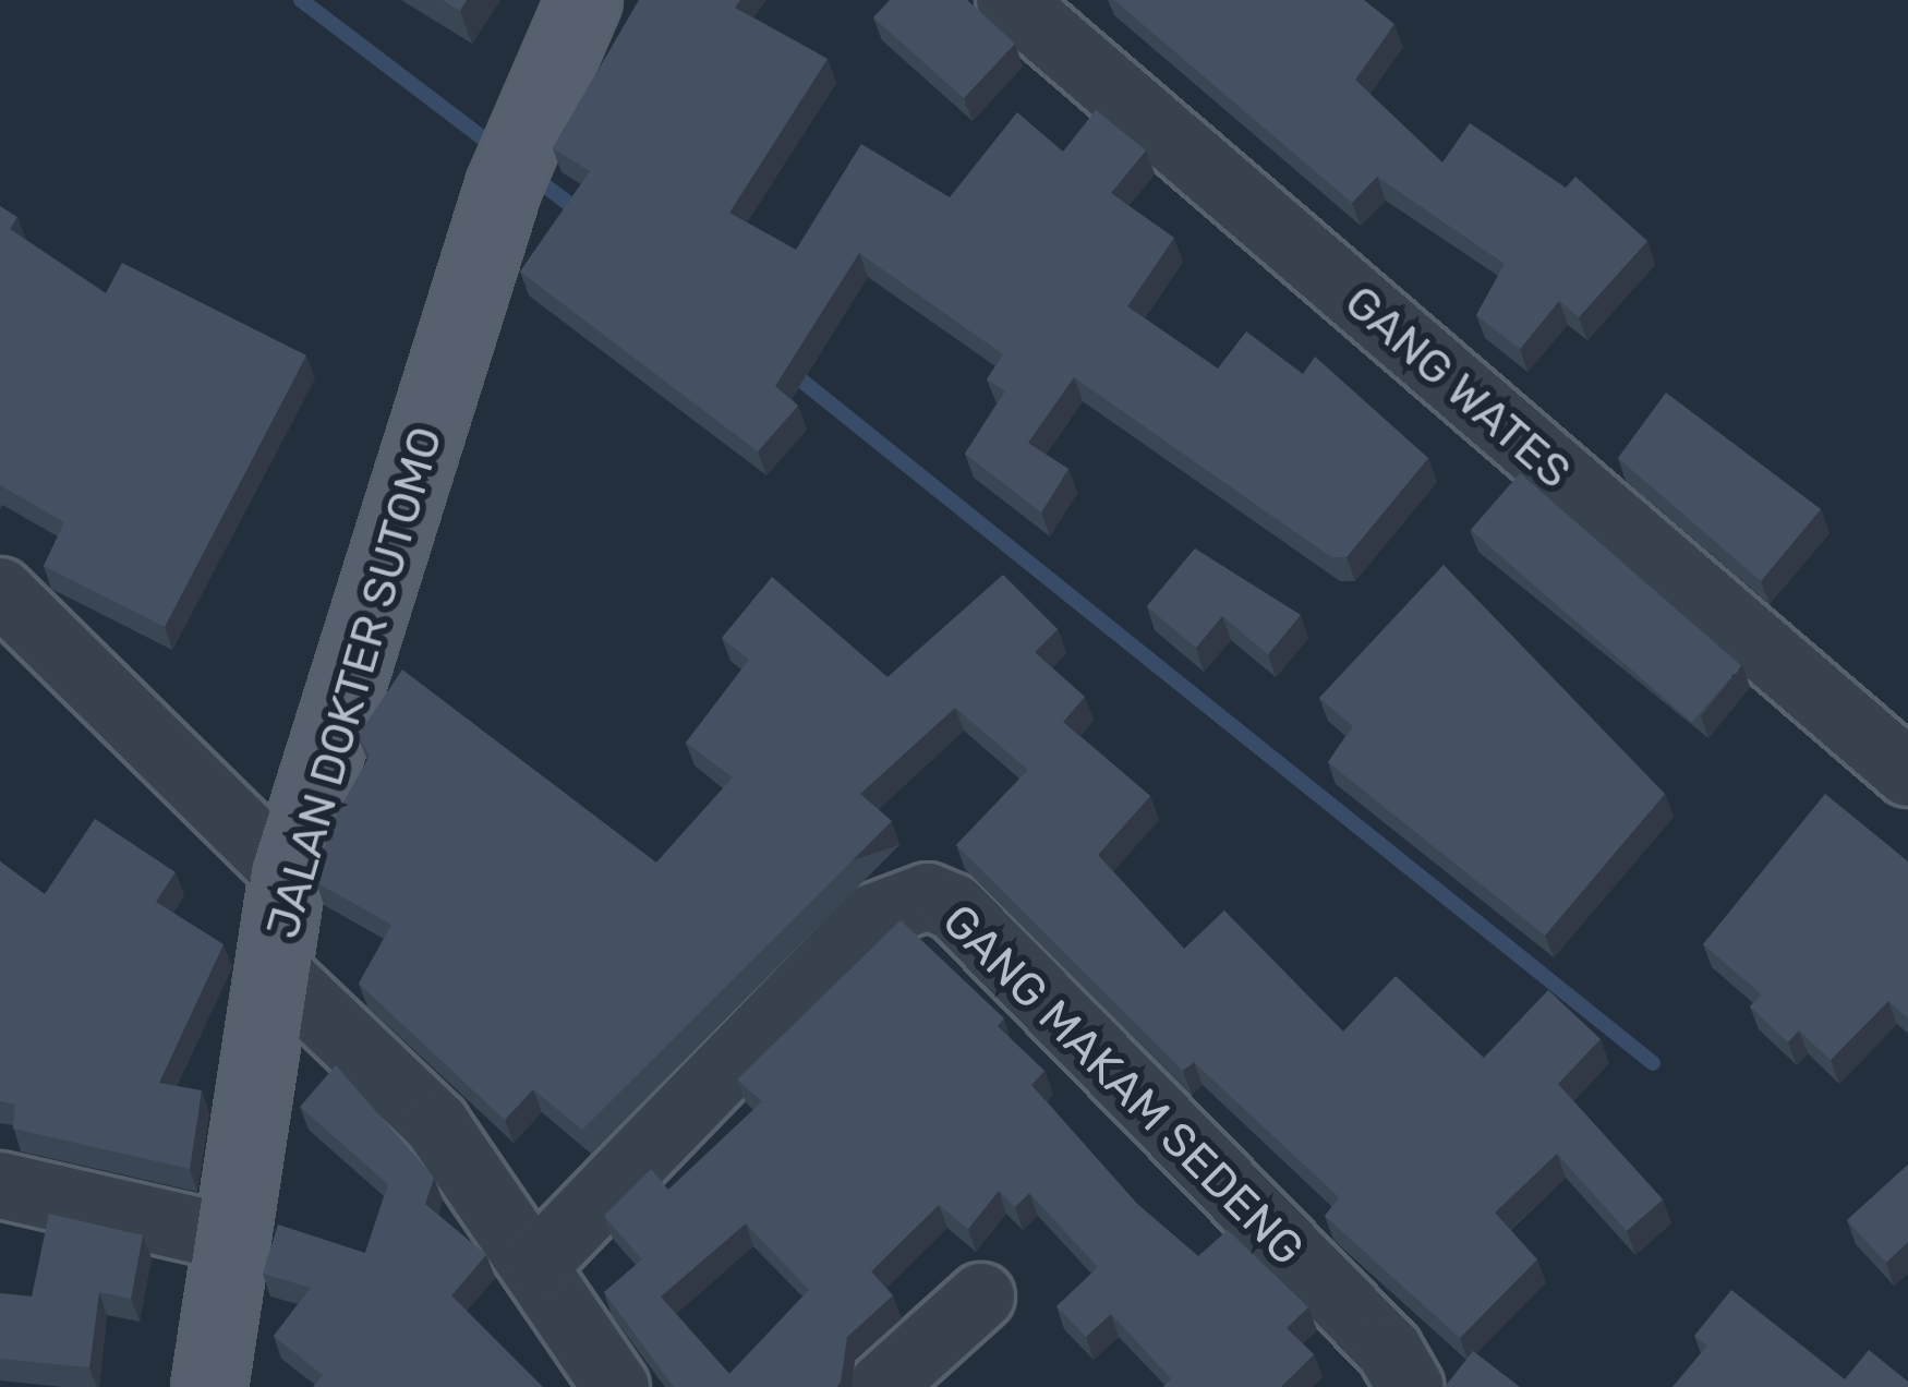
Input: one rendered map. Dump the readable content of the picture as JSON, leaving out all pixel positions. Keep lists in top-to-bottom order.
{
  "streets": {
    "main road": ["JALAN DOKTER SUTOMO"],
    "street": ["GANG WATES", "GANG MAKAM SEDENG"]
  }
}
